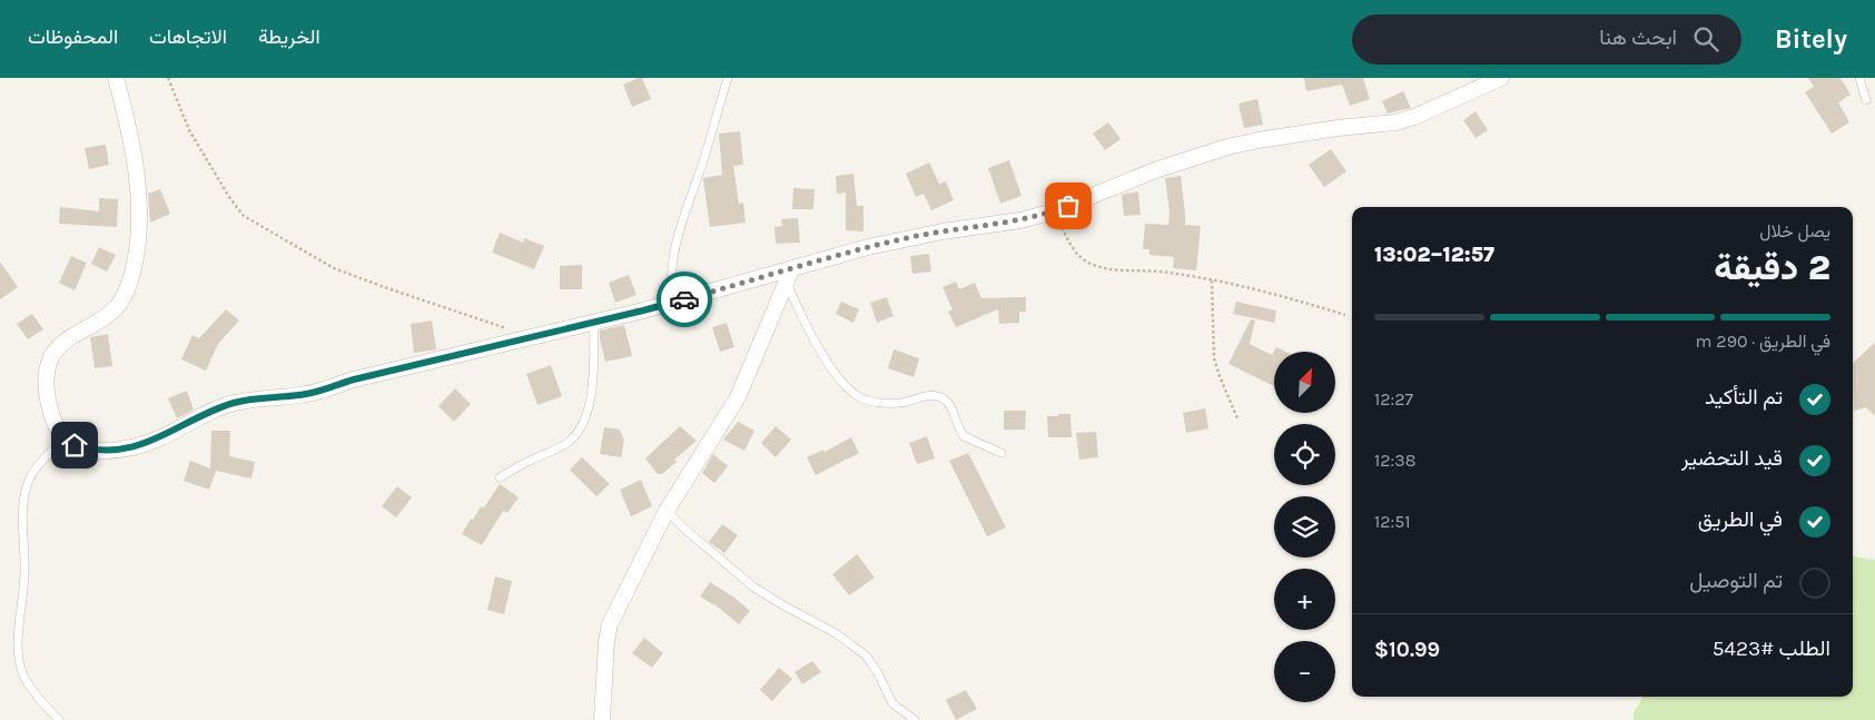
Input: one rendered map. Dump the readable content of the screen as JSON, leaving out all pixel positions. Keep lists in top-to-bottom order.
{
  "north": "top right",
  "page": {
    "header": "Bitely",
    "search": "ابحث هنا",
    "nav": ["الخريطة", "الاتجاهات", "المحفوظات"],
    "heading": ["2 دقيقة", "يصل خلال", "12:57–13:02"],
    "panel": ["الطلب #5423", "$10.99"],
    "bar": "في الطريق · 290 m",
    "map_buttons": ["+", "−"],
    "list": [
      ["تم التأكيد", "12:27"],
      ["قيد التحضير", "12:38"],
      ["في الطريق", "12:51"],
      "تم التوصيل"
    ]
  }
}
